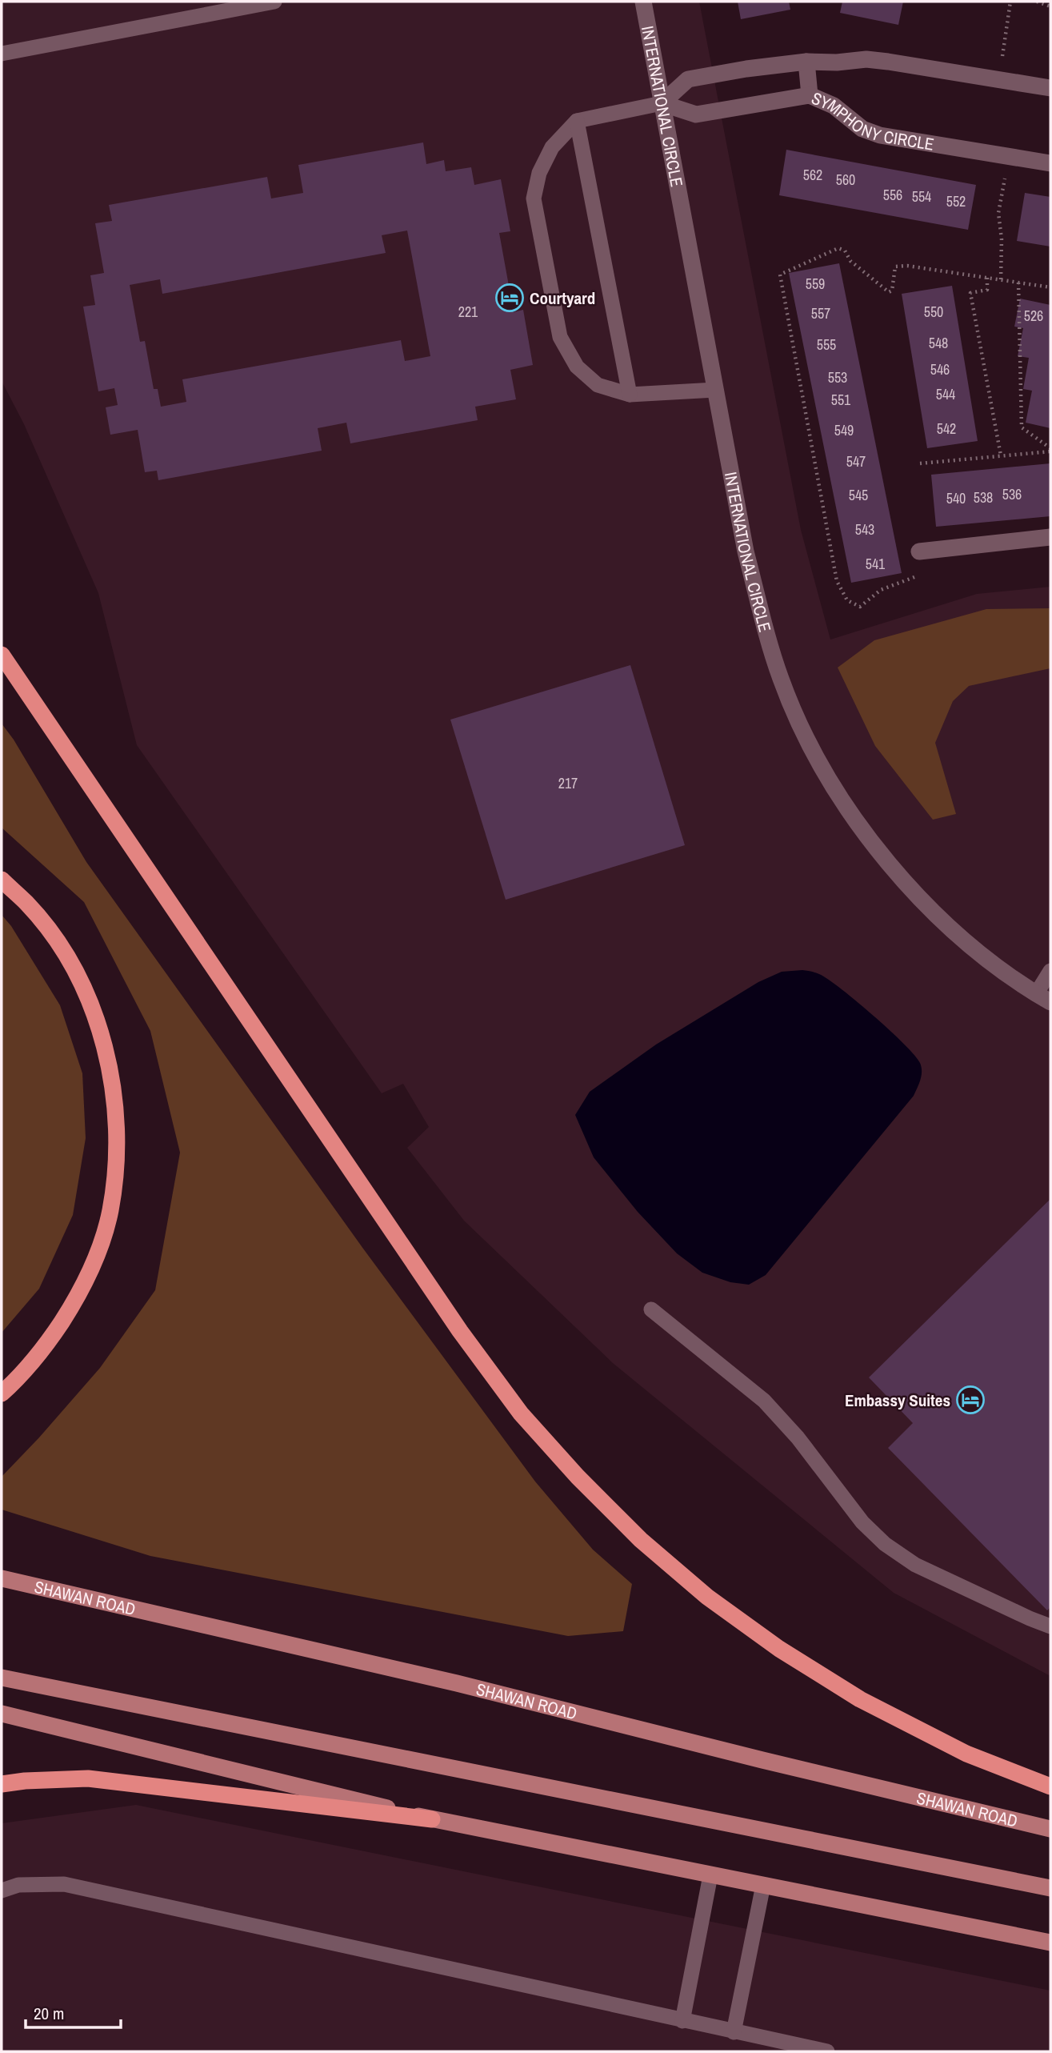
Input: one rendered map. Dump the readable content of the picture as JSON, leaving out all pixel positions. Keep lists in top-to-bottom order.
{
  "streets": {
    "main road": ["SHAWAN ROAD"],
    "street": ["INTERNATIONAL CIRCLE", "SYMPHONY CIRCLE"]
  },
  "crossings": [
    ["INTERNATIONAL CIRCLE", "SYMPHONY CIRCLE"]
  ],
  "places": {
    "hotel": ["Courtyard", "Embassy Suites"]
  },
  "house_numbers": [
    "562",
    "560",
    "556",
    "554",
    "552",
    "559",
    "221",
    "550",
    "557",
    "526",
    "548",
    "555",
    "546",
    "553",
    "544",
    "551",
    "542",
    "549",
    "547",
    "536",
    "545",
    "538",
    "540",
    "543",
    "541",
    "217"
  ],
  "scale_bar": "20 m"
}
